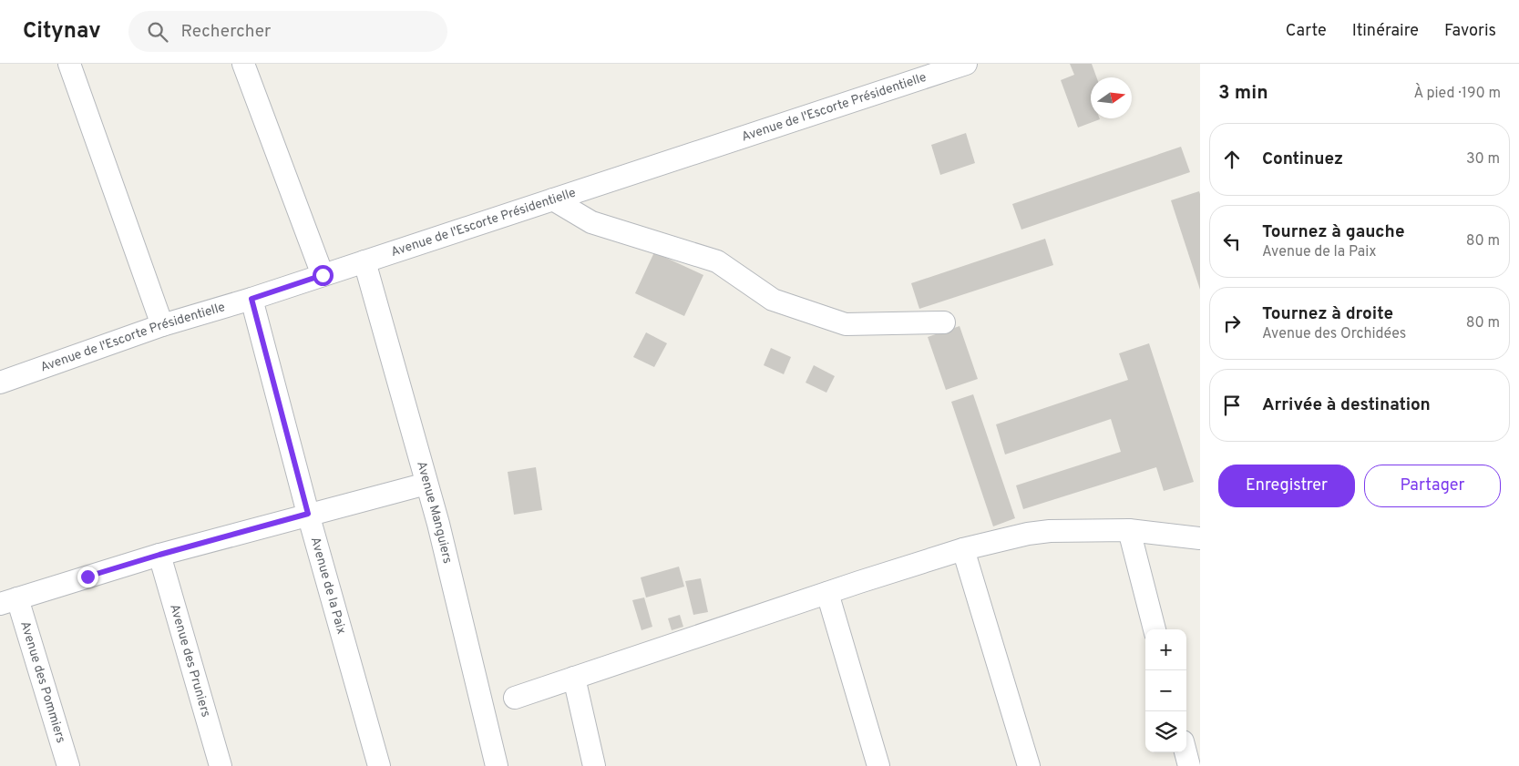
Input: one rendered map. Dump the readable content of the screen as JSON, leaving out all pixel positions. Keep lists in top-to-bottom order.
{
  "streets": {
    "street": [
      "Avenue de l'Escorte Présidentielle",
      "Avenue Manguiers",
      "Avenue de la Paix",
      "Avenue des Pruniers",
      "Avenue des Pommiers"
    ]
  },
  "crossings": [
    ["Avenue de l'Escorte Présidentielle", "Avenue Manguiers"],
    ["Avenue de l'Escorte Présidentielle", "Avenue de la Paix"]
  ],
  "north": "right",
  "page": {
    "header": "Citynav",
    "search": "Rechercher",
    "nav": ["Carte", "Itinéraire", "Favoris"],
    "heading": ["3 min", "À pied · 190 m"],
    "list": [
      ["Continuez", "30 m"],
      ["Tournez à gauche", "Avenue de la Paix", "80 m"],
      ["Tournez à droite", "Avenue des Orchidées", "80 m"],
      "Arrivée à destination"
    ],
    "buttons": ["Enregistrer", "Partager"],
    "map_buttons": ["+", "−"]
  }
}
